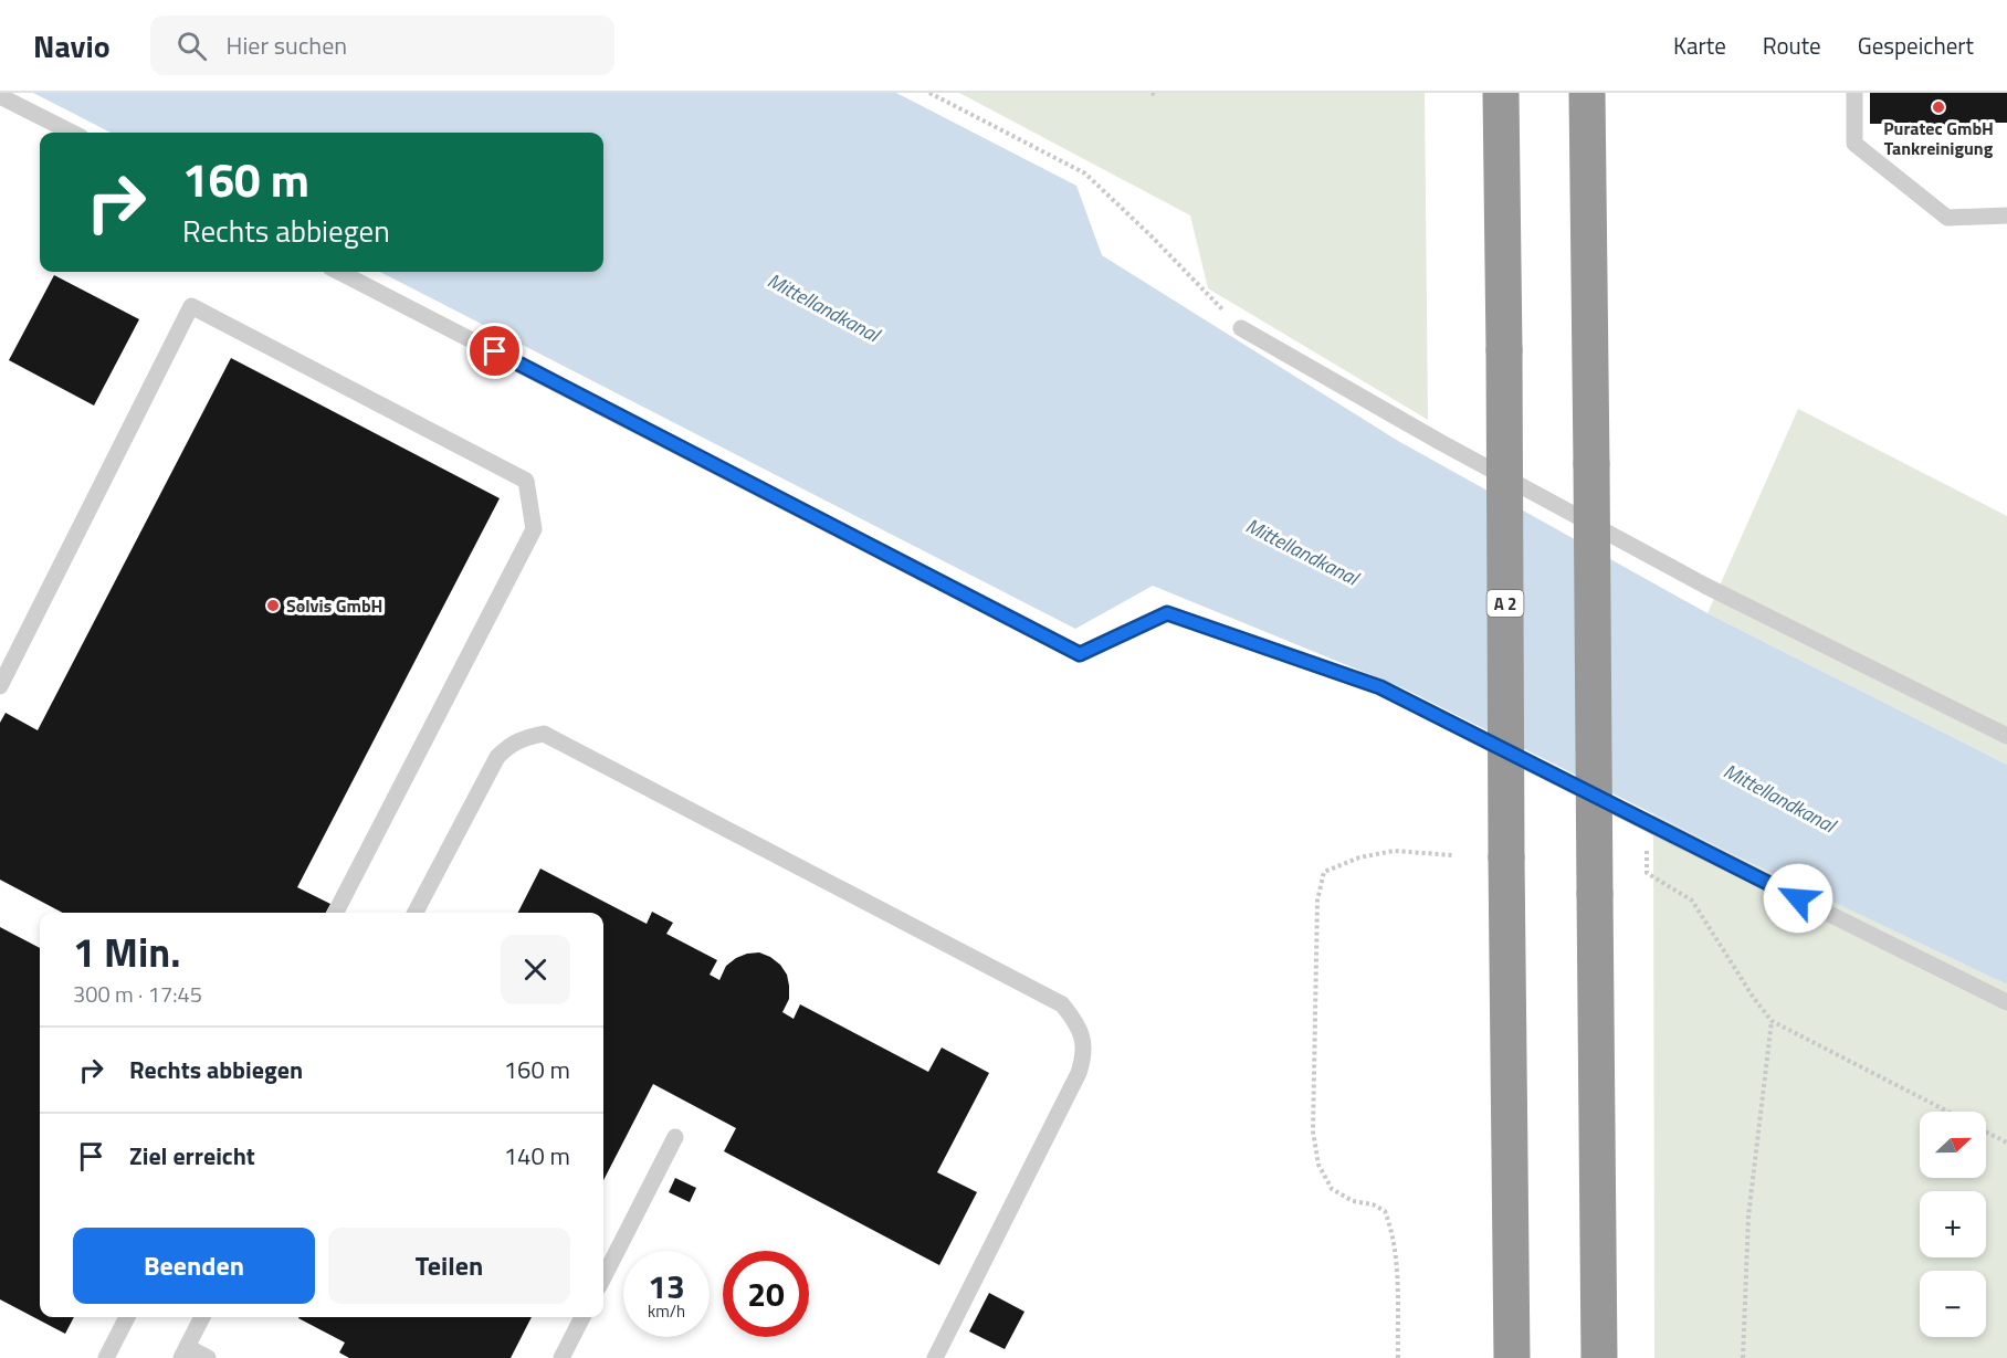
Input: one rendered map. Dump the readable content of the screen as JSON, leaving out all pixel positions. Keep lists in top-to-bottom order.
{
  "streets": {
    "highway": ["A 2"]
  },
  "water": ["Mittellandkanal"],
  "places": ["Puratec GmbH Tankreinigung", "Solvis GmbH"],
  "north": "right",
  "page": {
    "header": "Navio",
    "search": "Hier suchen",
    "nav": ["Karte", "Route", "Gespeichert"],
    "turn": ["160 m", "Rechts abbiegen"],
    "heading": ["1 Min.", "300 m · 17:45"],
    "list": [
      {
        "name": "Rechts abbiegen",
        "value": "160 m"
      },
      {
        "name": "Ziel erreicht",
        "value": "140 m"
      }
    ],
    "map_buttons": ["+", "−"],
    "buttons": ["Beenden", "Teilen"],
    "speed": "13 km/h",
    "limit": "20"
  }
}
